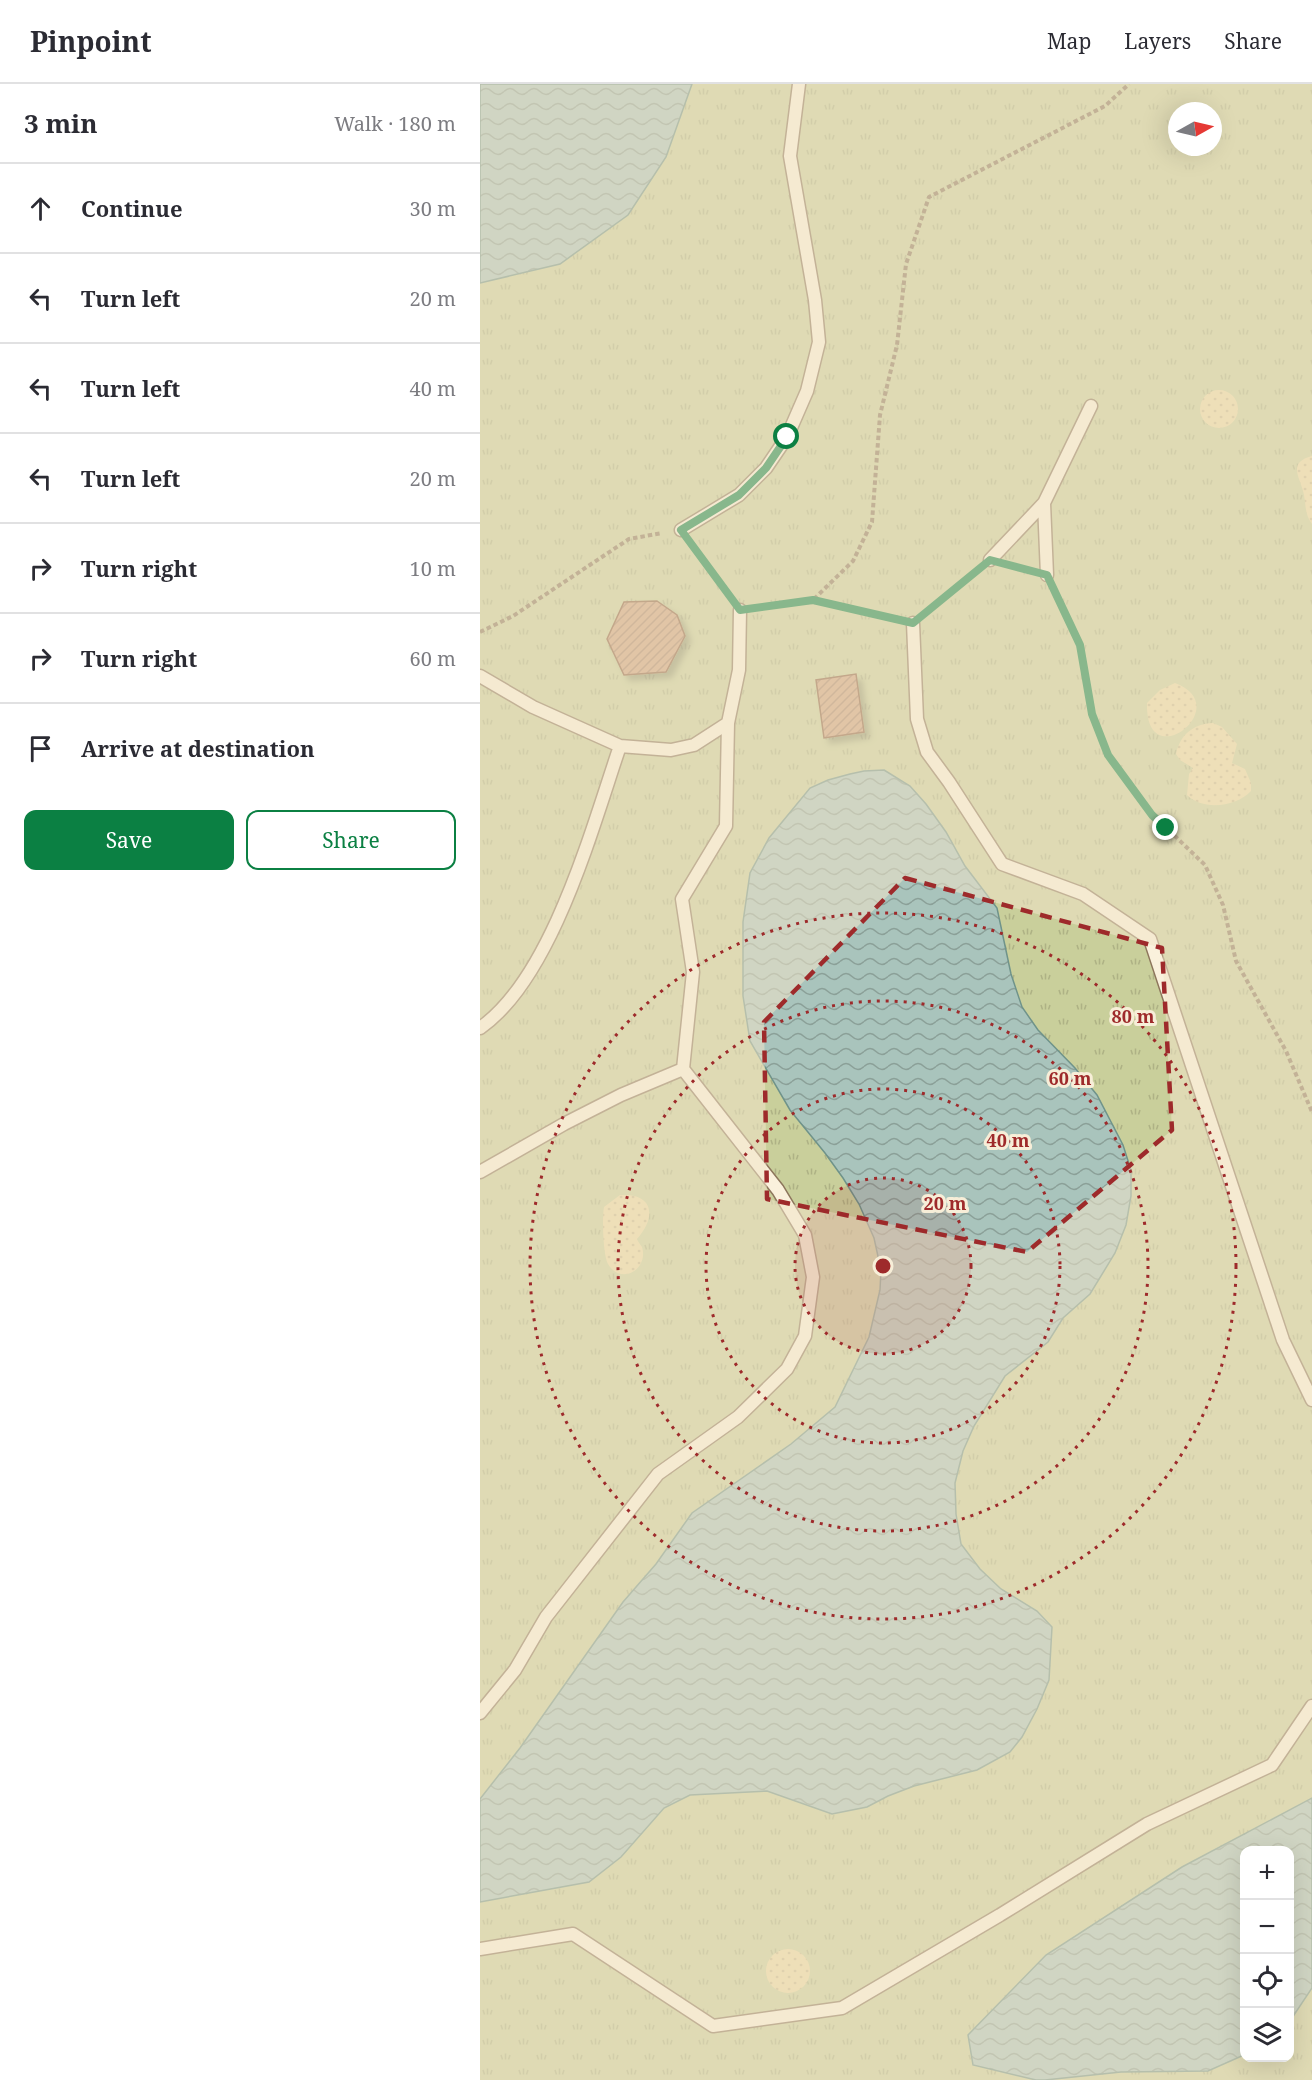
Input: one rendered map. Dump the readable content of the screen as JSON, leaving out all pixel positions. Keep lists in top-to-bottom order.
{
  "north": "right",
  "page": {
    "header": "Pinpoint",
    "nav": ["Map", "Layers", "Share"],
    "heading": ["3 min", "Walk · 180 m"],
    "list": [
      ["Continue", "30 m"],
      ["Turn left", "20 m"],
      ["Turn left", "40 m"],
      ["Turn left", "20 m"],
      ["Turn right", "10 m"],
      ["Turn right", "60 m"],
      "Arrive at destination"
    ],
    "buttons": ["Save", "Share"],
    "map_buttons": ["+", "−"]
  },
  "rings": [
    "80 m",
    "60 m",
    "40 m",
    "20 m"
  ]
}
